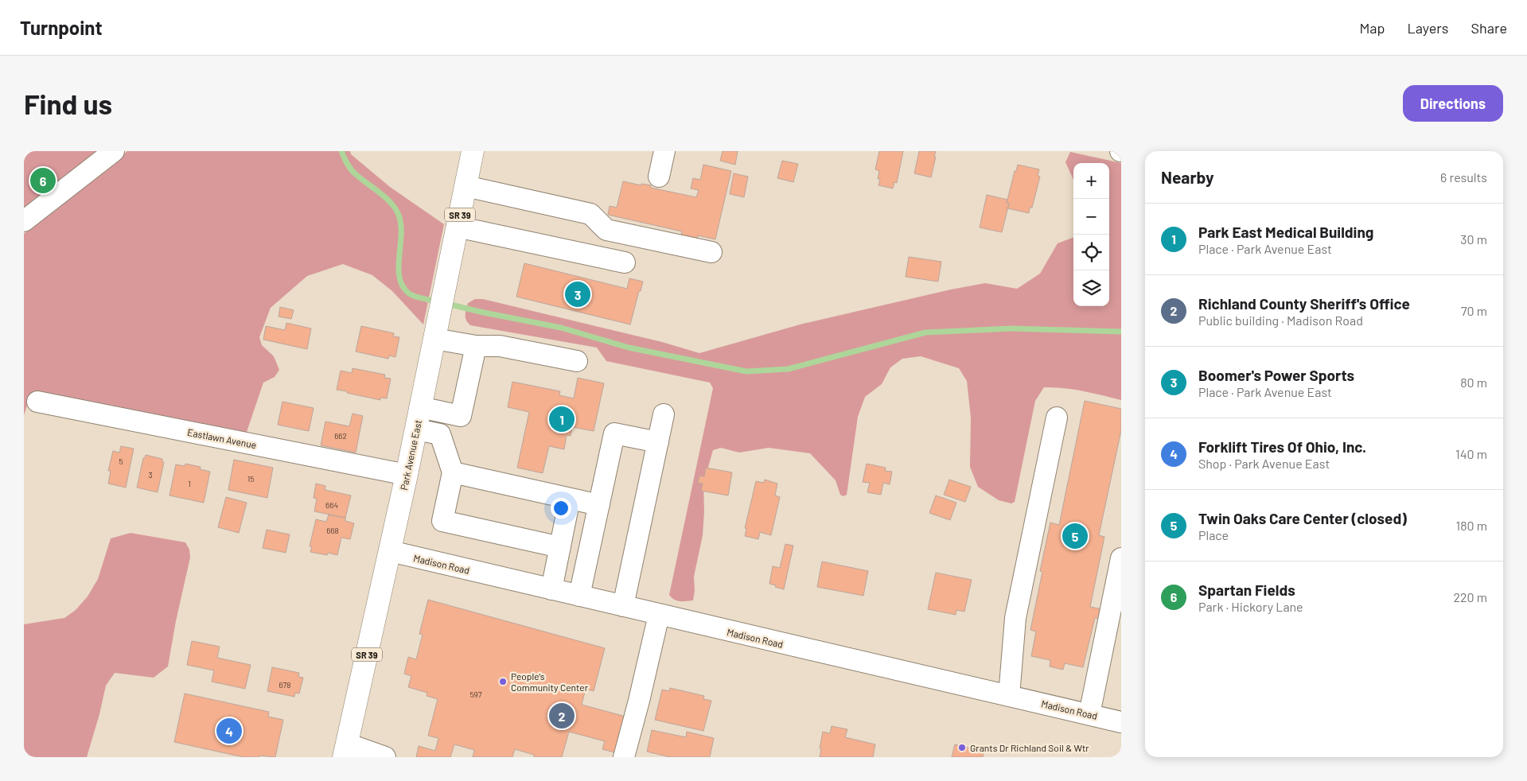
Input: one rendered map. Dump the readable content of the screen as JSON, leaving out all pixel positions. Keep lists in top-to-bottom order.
{
  "streets": {
    "main road": ["SR 39", "Park Avenue East"],
    "street": ["Eastlawn Avenue", "Madison Road"]
  },
  "crossings": [
    ["Eastlawn Avenue", "Park Avenue East"],
    ["Park Avenue East", "Madison Road"]
  ],
  "places": ["People's Community Center", "Grants Dr Richland Soil & Wtr"],
  "house_numbers": [
    "662",
    "5",
    "3",
    "15",
    "1",
    "664",
    "668",
    "678",
    "597"
  ],
  "page": {
    "header": "Turnpoint",
    "nav": ["Map", "Layers", "Share"],
    "buttons": "Directions",
    "title": "Find us",
    "heading": ["Nearby", "6 results"],
    "map_buttons": ["+", "−"],
    "pins": [
      "6",
      "3",
      "1",
      "5",
      "2",
      "4"
    ],
    "list": [
      {
        "mark": "1",
        "name": "Park East Medical Building",
        "note": "Place · Park Avenue East",
        "value": "30 m"
      },
      {
        "mark": "2",
        "name": "Richland County Sheriff's Office",
        "note": "Public building · Madison Road",
        "value": "70 m"
      },
      {
        "mark": "3",
        "name": "Boomer's Power Sports",
        "note": "Place · Park Avenue East",
        "value": "80 m"
      },
      {
        "mark": "4",
        "name": "Forklift Tires Of Ohio, Inc.",
        "note": "Shop · Park Avenue East",
        "value": "140 m"
      },
      {
        "mark": "5",
        "name": "Twin Oaks Care Center (closed)",
        "note": "Place",
        "value": "180 m"
      },
      {
        "mark": "6",
        "name": "Spartan Fields",
        "note": "Park · Hickory Lane",
        "value": "220 m"
      }
    ]
  }
}
